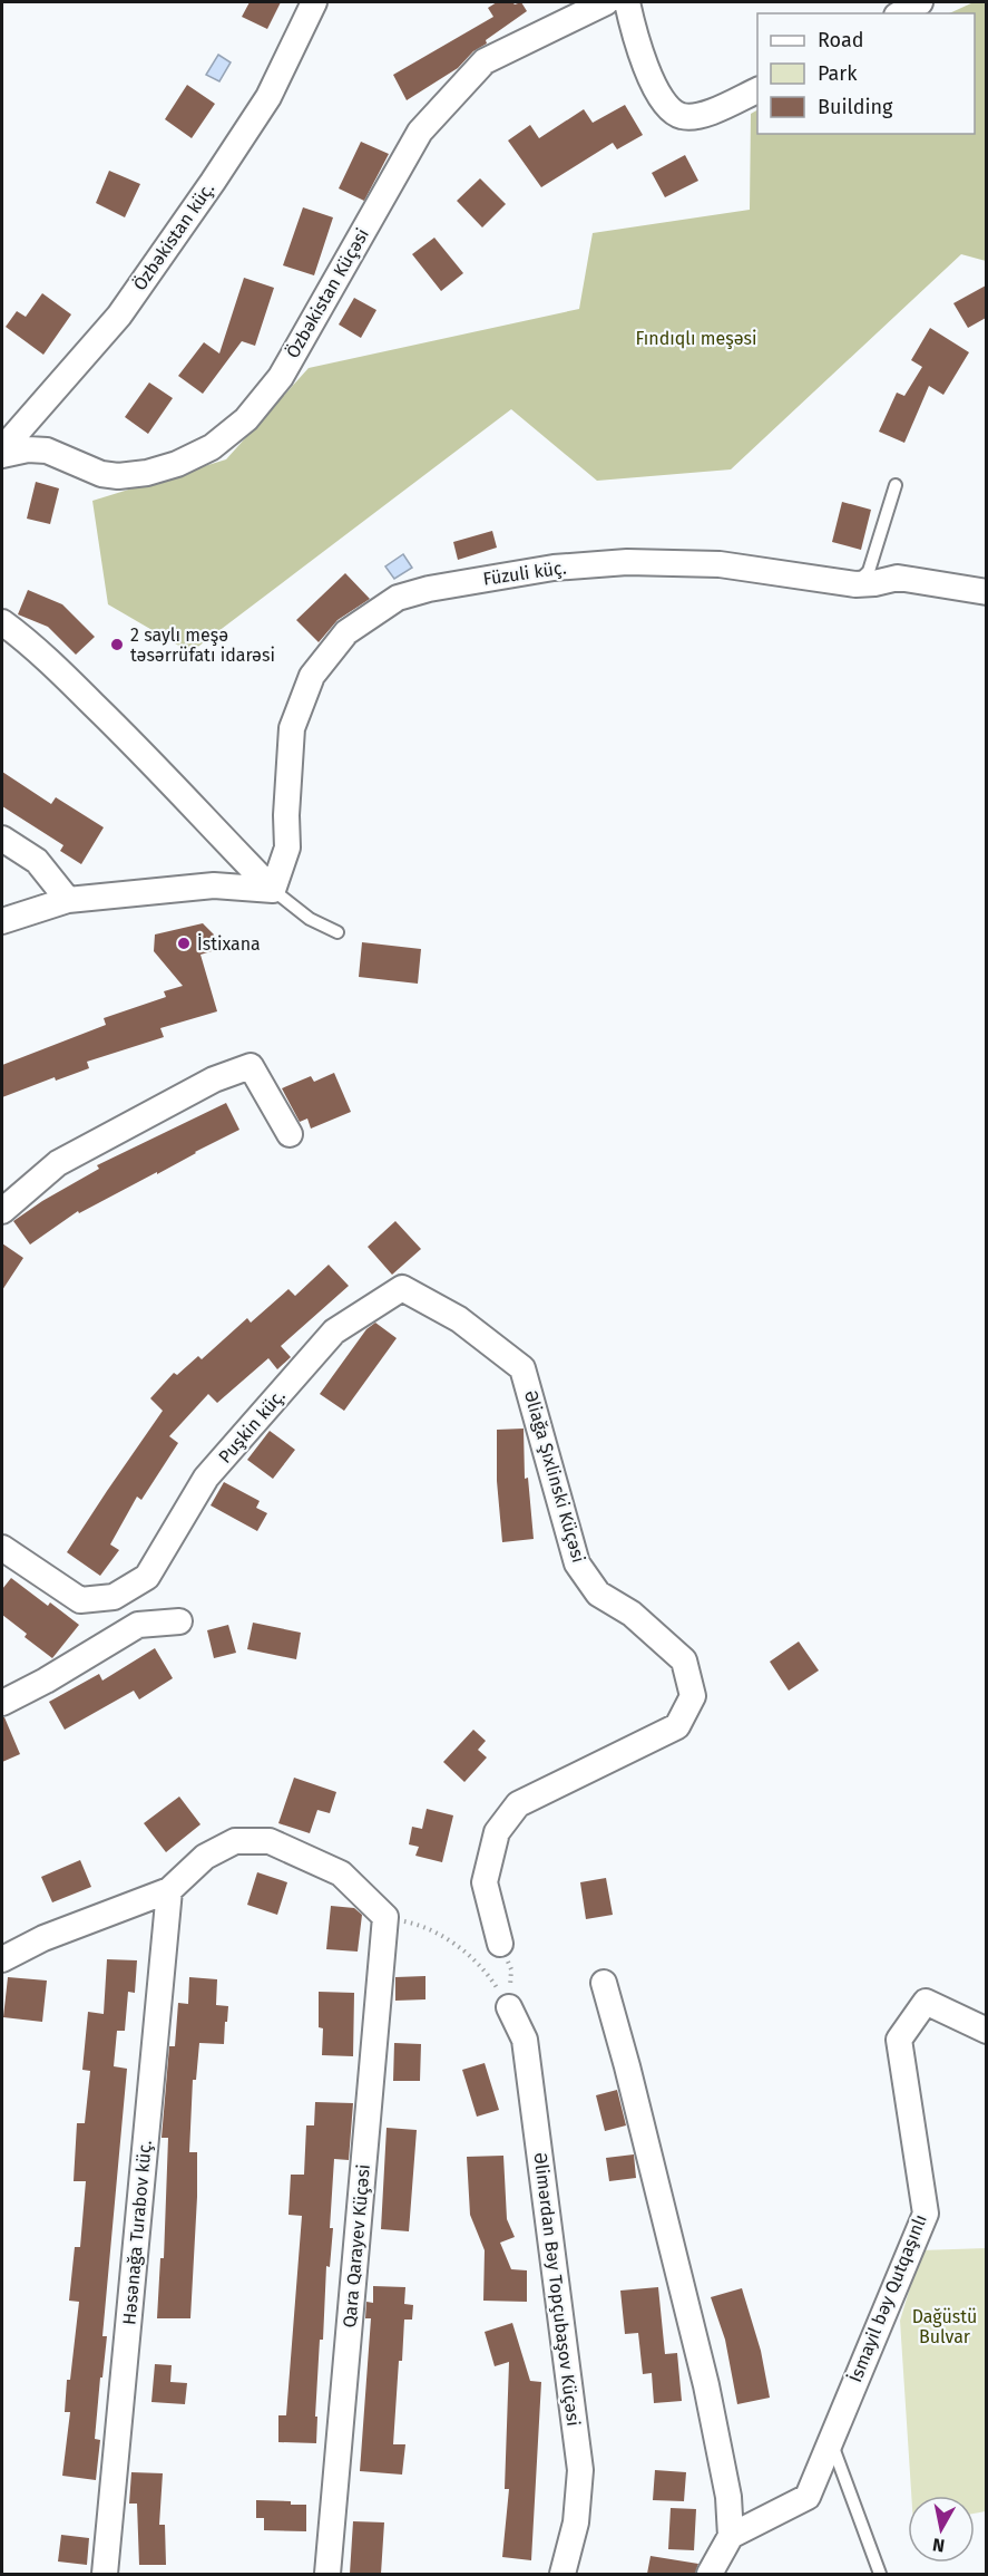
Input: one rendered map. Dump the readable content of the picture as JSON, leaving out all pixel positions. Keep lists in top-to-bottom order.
{
  "streets": {
    "street": [
      "Özbəkistan küç.",
      "Özbəkistan Küçəsi",
      "Füzuli küç.",
      "Puşkin küç.",
      "Əliağa Şıxlinski Küçəsi",
      "Həsənağa Turabov küç.",
      "Qara Qarayev Küçəsi",
      "Əlimərdan Bəy Topçubaşov Küçəsi",
      "İsmayil bəy Qutqaşınlı"
    ]
  },
  "crossings": [
    ["Puşkin küç.", "Əliağa Şıxlinski Küçəsi"]
  ],
  "parks": ["Fındıqlı meşəsi", "Dağüstü Bulvar"],
  "places": ["2 saylı meşə təsərrüfatı idarəsi", "İstixana"],
  "legend": ["Road", "Park", "Building"],
  "north": "bottom"
}
